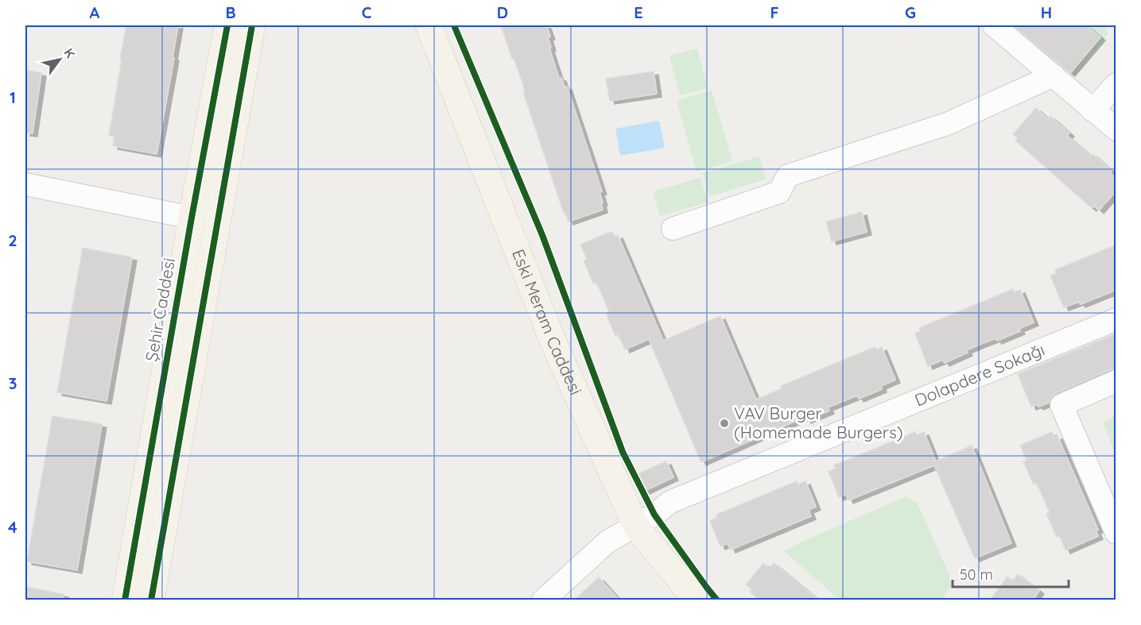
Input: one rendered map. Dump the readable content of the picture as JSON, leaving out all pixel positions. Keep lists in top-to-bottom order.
{
  "streets": {
    "main road": ["Şehir Caddesi", "Eski Meram Caddesi"],
    "street": ["Dolapdere Sokağı"]
  },
  "crossings": [
    ["Eski Meram Caddesi", "Dolapdere Sokağı"]
  ],
  "places": ["VAV Burger (Homemade Burgers)"],
  "scale_bar": "50 m",
  "north": "top right",
  "grid": {
    "columns": [
      "A",
      "B",
      "C",
      "D",
      "E",
      "F",
      "G",
      "H"
    ],
    "rows": [
      "1",
      "2",
      "3",
      "4"
    ]
  }
}
